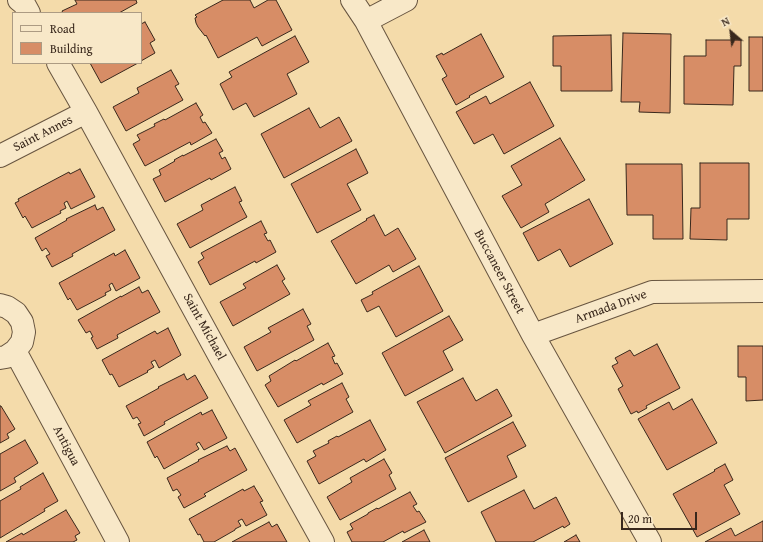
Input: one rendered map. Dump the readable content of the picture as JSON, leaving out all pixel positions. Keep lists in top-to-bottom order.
{
  "streets": {
    "street": [
      "Saint Annes",
      "Buccaneer Street",
      "Armada Drive",
      "Saint Michael",
      "Antigua"
    ]
  },
  "crossings": [
    ["Saint Annes", "Saint Michael"],
    ["Buccaneer Street", "Armada Drive"]
  ],
  "legend": ["Road", "Building"],
  "scale_bar": "20 m",
  "north": "top left"
}
